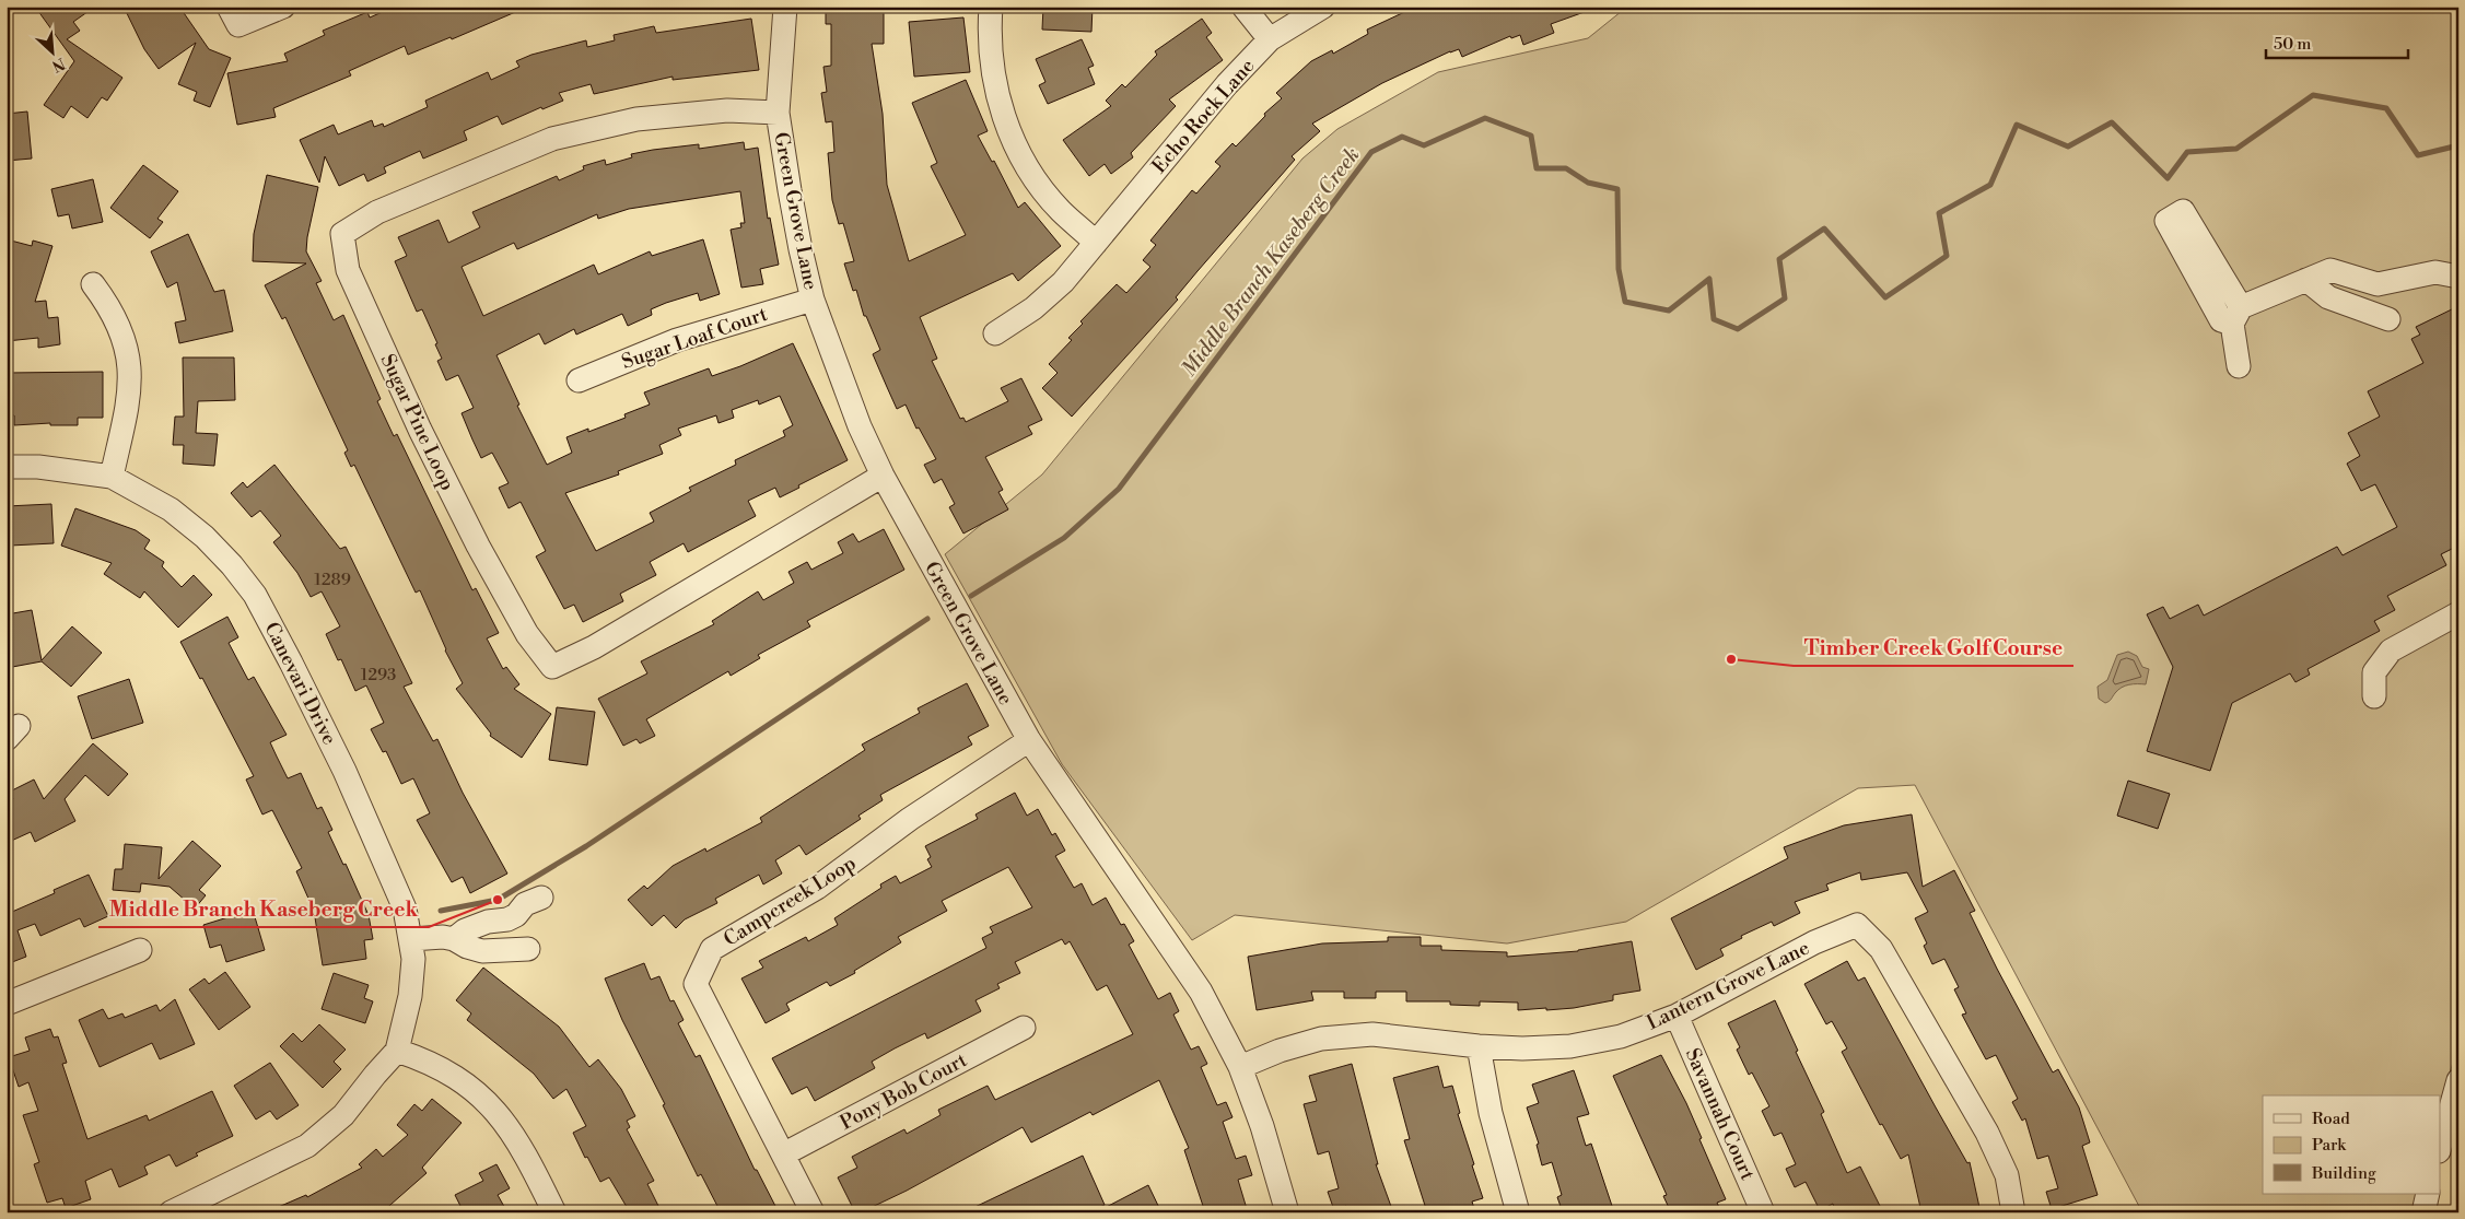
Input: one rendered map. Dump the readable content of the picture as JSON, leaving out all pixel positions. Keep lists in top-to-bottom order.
{
  "streets": {
    "street": [
      "Echo Rock Lane",
      "Green Grove Lane",
      "Sugar Loaf Court",
      "Sugar Pine Loop",
      "Canevari Drive",
      "Campcreek Loop",
      "Lantern Grove Lane",
      "Pony Bob Court",
      "Savannah Court"
    ]
  },
  "crossings": [
    ["Green Grove Lane", "Sugar Loaf Court"],
    ["Green Grove Lane", "Sugar Pine Loop"],
    ["Green Grove Lane", "Campcreek Loop"],
    ["Green Grove Lane", "Lantern Grove Lane"],
    ["Campcreek Loop", "Pony Bob Court"],
    ["Lantern Grove Lane", "Savannah Court"]
  ],
  "water": ["Middle Branch Kaseberg Creek"],
  "places": ["Timber Creek Golf Course", "Middle Branch Kaseberg Creek"],
  "house_numbers": ["1289", "1293"],
  "legend": ["Road", "Park", "Building"],
  "scale_bar": "50 m",
  "north": "bottom right"
}
